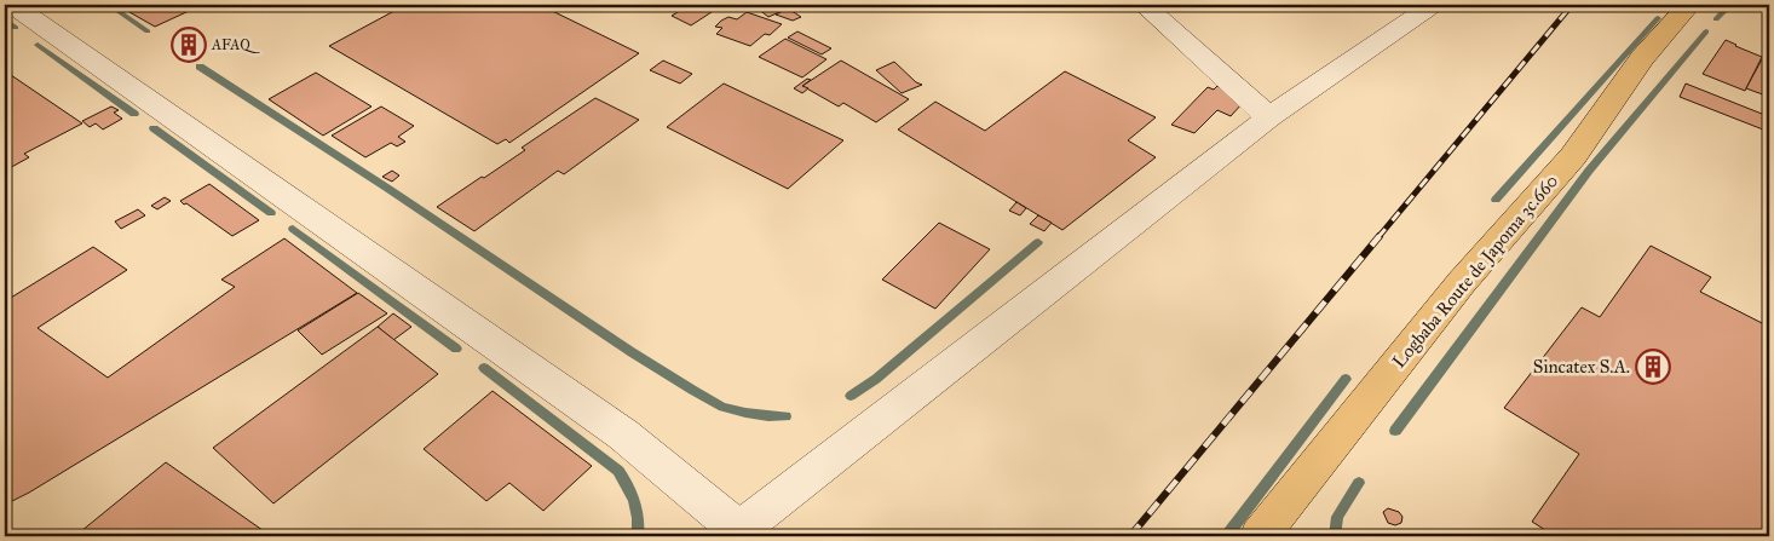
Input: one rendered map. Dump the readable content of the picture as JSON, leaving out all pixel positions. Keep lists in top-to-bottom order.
{
  "streets": {
    "main road": ["Logbaba Route de Japoma 3c.660"]
  },
  "places": {
    "building": ["AFAQ", "Sincatex S.A."]
  }
}
